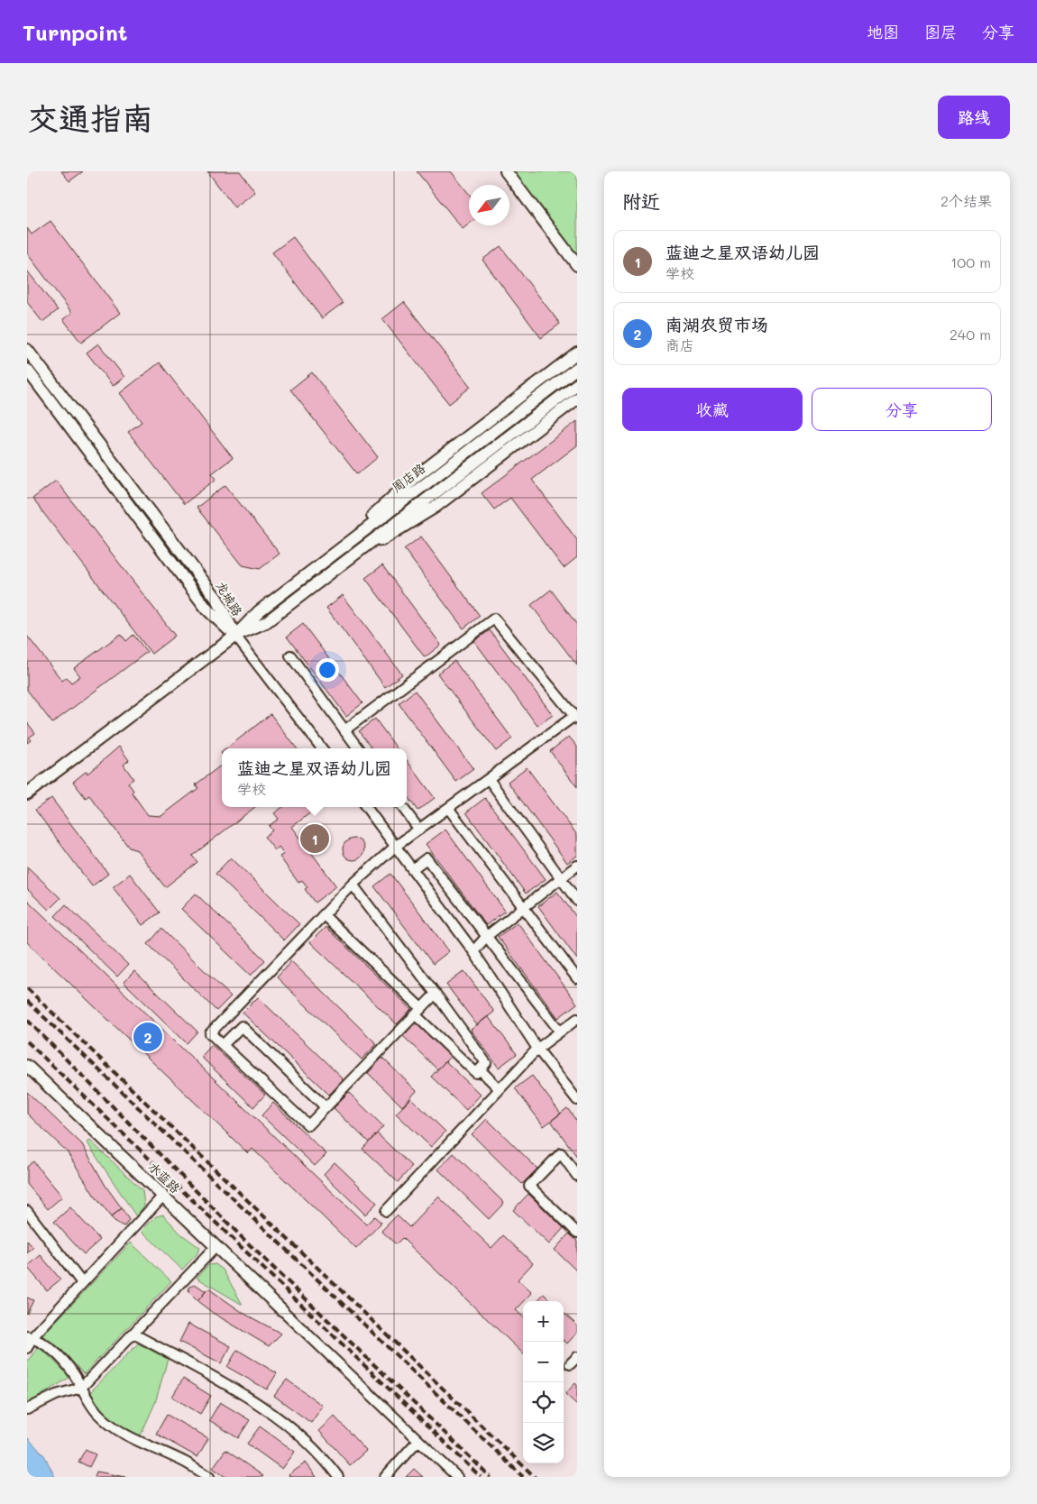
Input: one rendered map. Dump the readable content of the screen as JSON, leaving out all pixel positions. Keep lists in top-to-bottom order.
{
  "streets": {
    "street": ["周店路", "龙城路", "水蓝路"]
  },
  "crossings": [
    ["周店路", "龙城路"]
  ],
  "north": "bottom left",
  "page": {
    "header": "Turnpoint",
    "nav": ["地图", "图层", "分享"],
    "buttons": [
      "路线",
      ["收藏", "分享"]
    ],
    "title": "交通指南",
    "heading": ["附近", "2个结果"],
    "list": [
      {
        "mark": "1",
        "name": "蓝迪之星双语幼儿园",
        "note": "学校",
        "value": "100 m"
      },
      {
        "mark": "2",
        "name": "南湖农贸市场",
        "note": "商店",
        "value": "240 m"
      }
    ],
    "popup": ["蓝迪之星双语幼儿园", "学校"],
    "pins": ["1", "2"],
    "map_buttons": ["+", "−"]
  }
}
